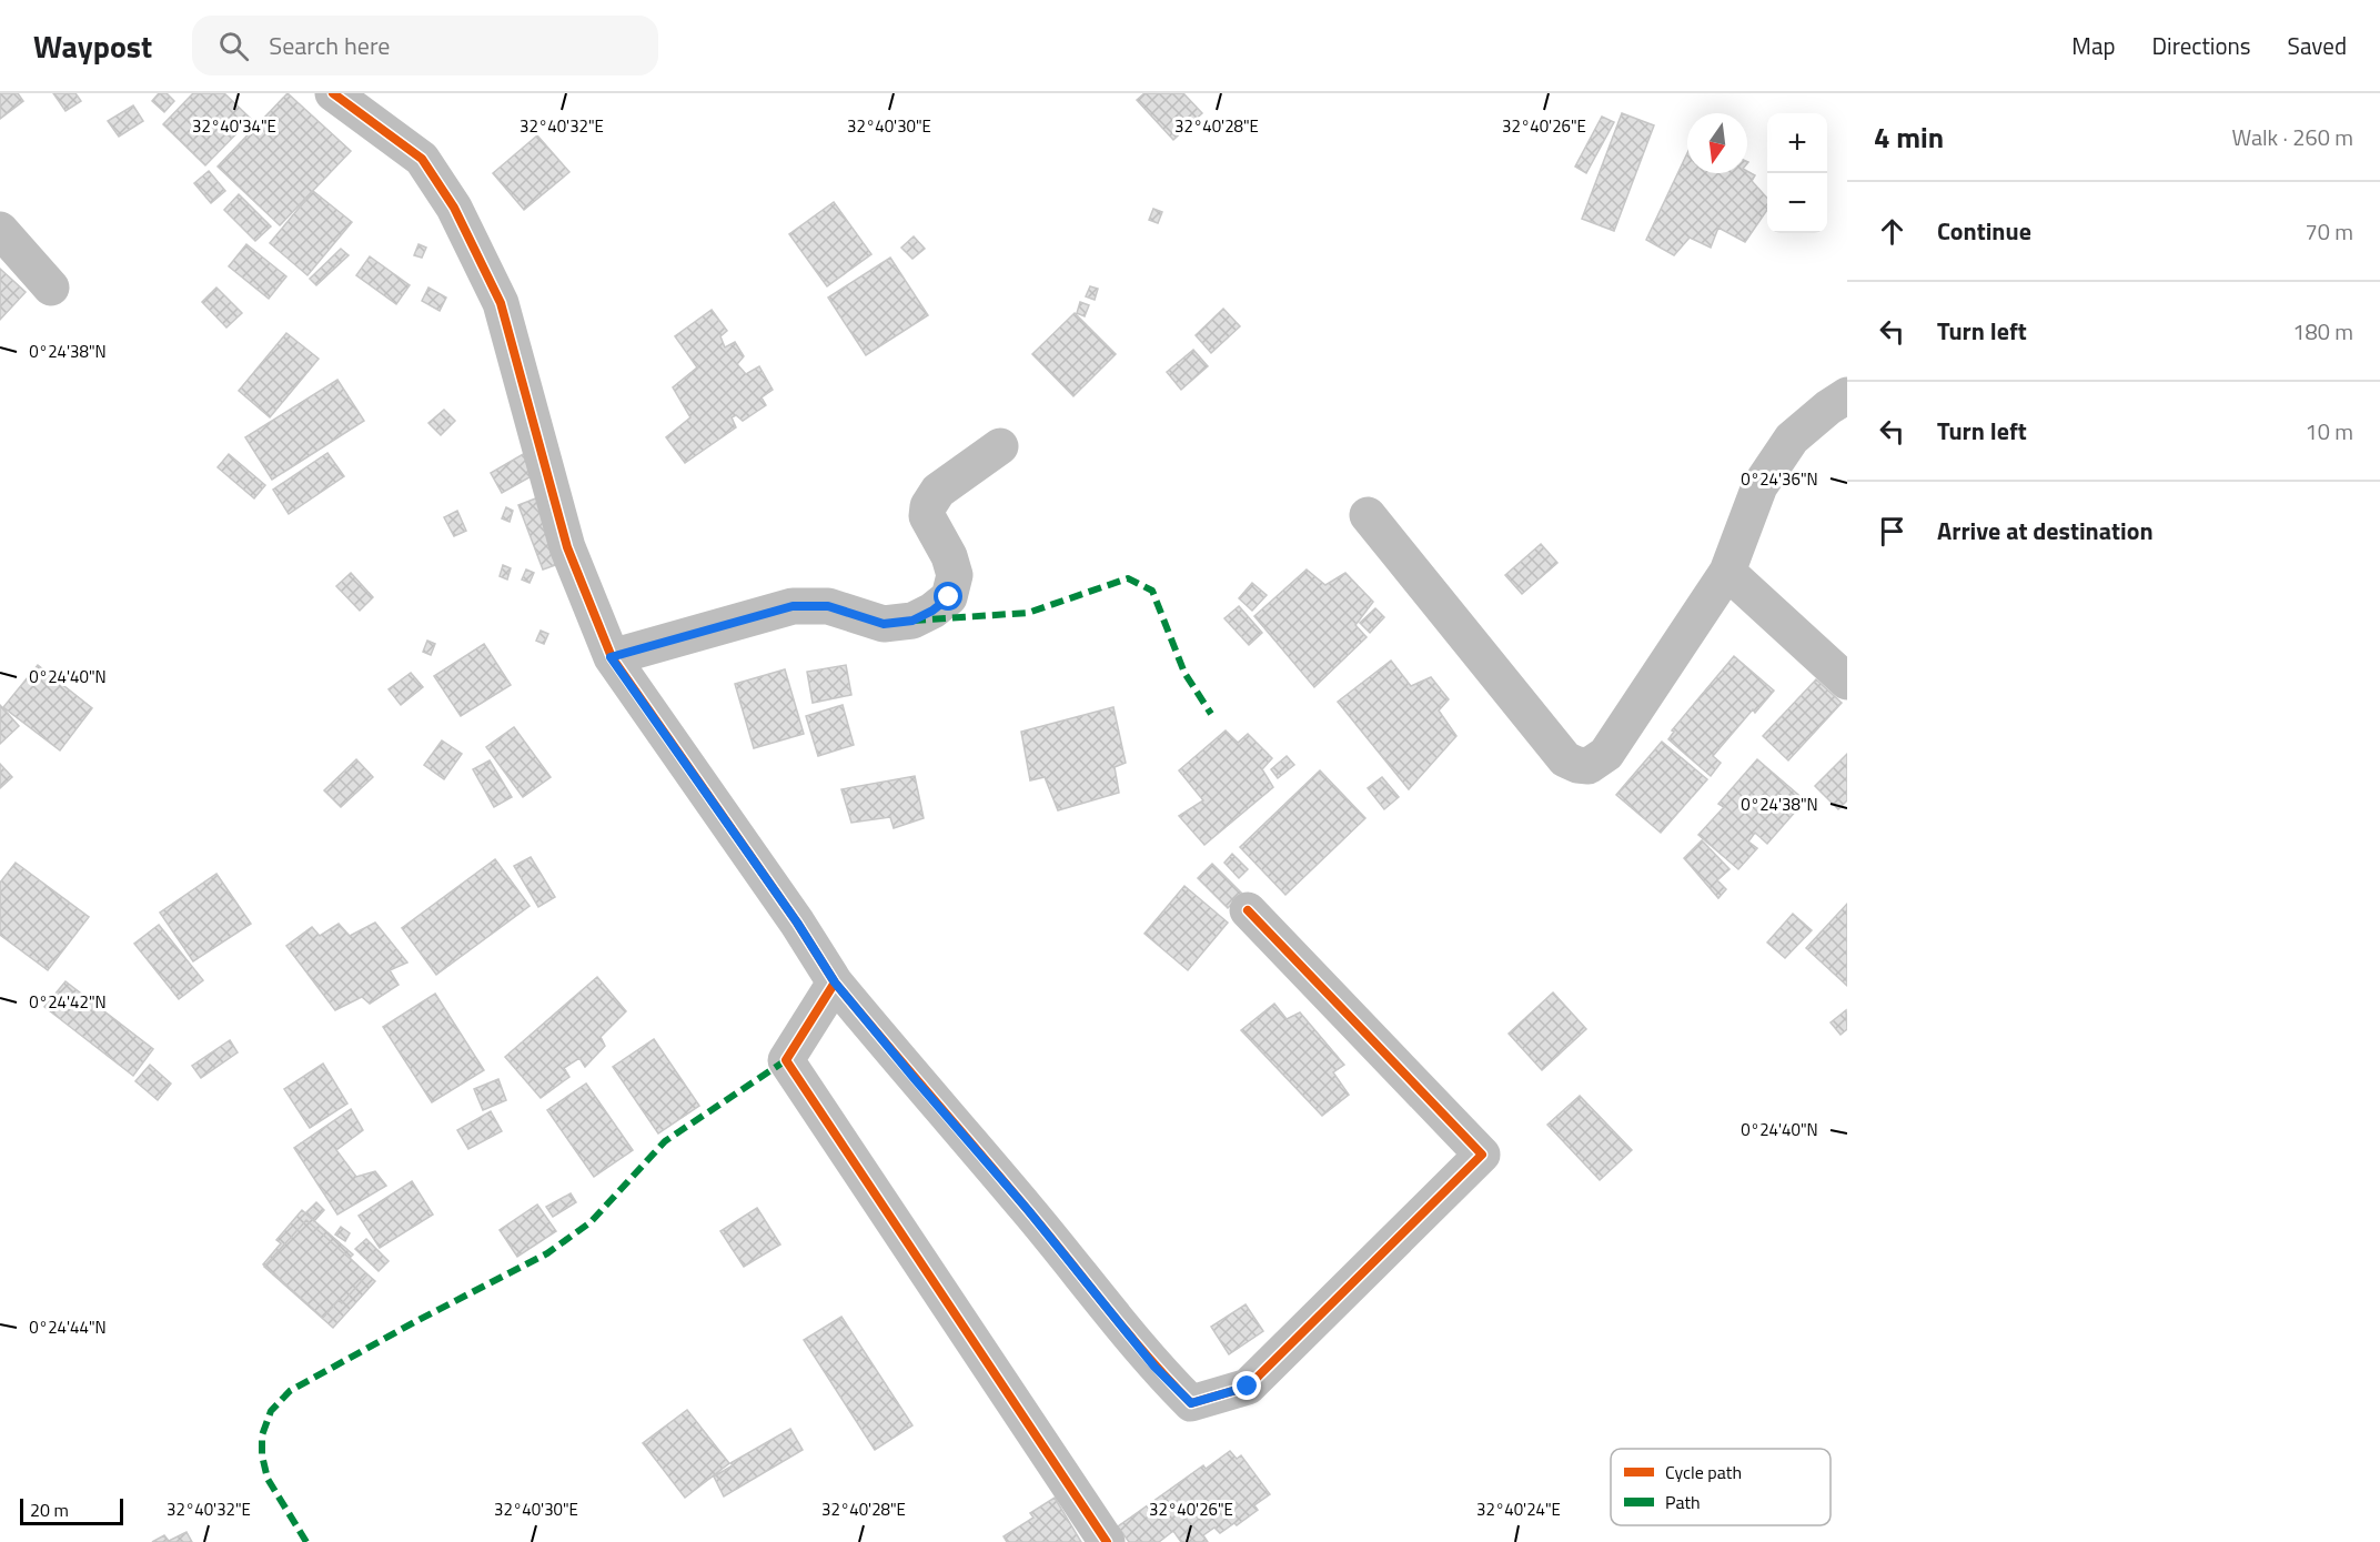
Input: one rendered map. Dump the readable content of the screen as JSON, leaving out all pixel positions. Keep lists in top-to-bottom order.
{
  "legend": ["Cycle path", "Path"],
  "scale_bar": "20 m",
  "north": "bottom",
  "page": {
    "header": "Waypost",
    "search": "Search here",
    "nav": ["Map", "Directions", "Saved"],
    "heading": ["4 min", "Walk · 260 m"],
    "map_buttons": ["+", "−"],
    "list": [
      ["Continue", "70 m"],
      ["Turn left", "180 m"],
      ["Turn left", "10 m"],
      "Arrive at destination"
    ],
    "scale": "20 m"
  },
  "coordinates": [
    "32°40'34\"E",
    "32°40'32\"E",
    "32°40'30\"E",
    "32°40'28\"E",
    "32°40'26\"E",
    "0°24'38\"N",
    "0°24'36\"N",
    "0°24'40\"N",
    "0°24'42\"N",
    "0°24'44\"N",
    "32°40'24\"E"
  ]
}
